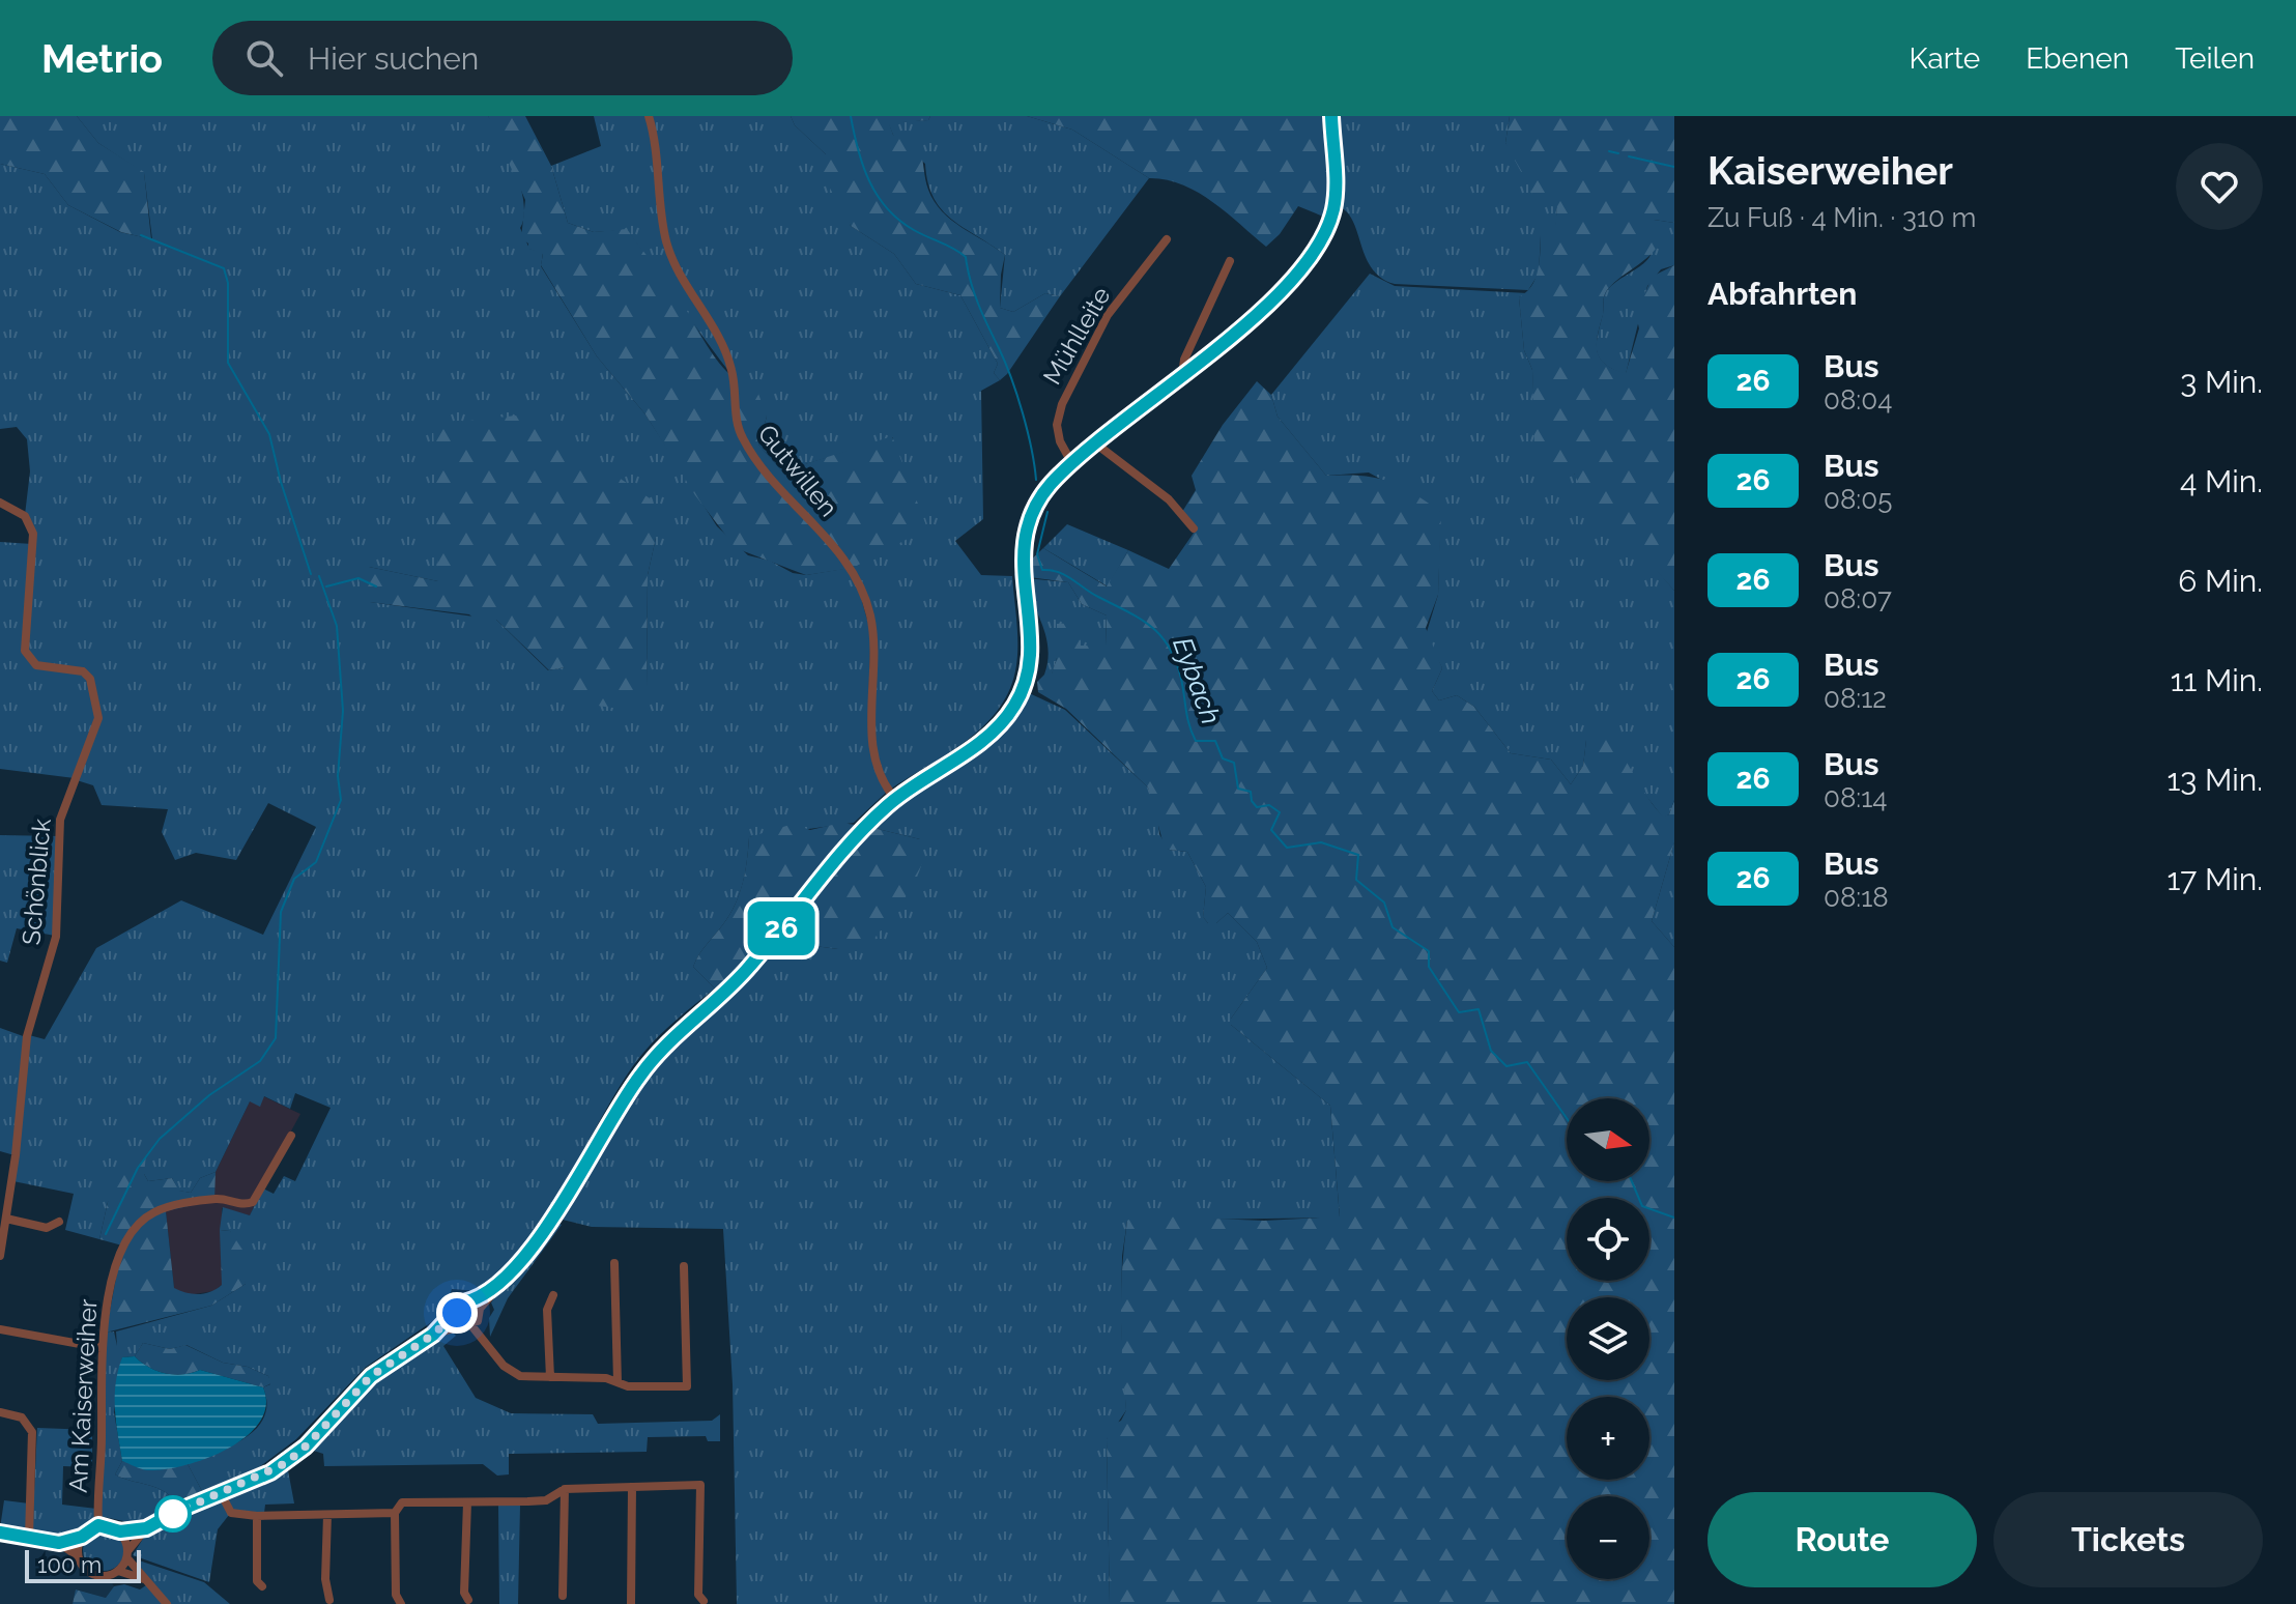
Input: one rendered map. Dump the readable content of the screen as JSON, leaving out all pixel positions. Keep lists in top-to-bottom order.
{
  "streets": {
    "street": [
      "Mühlleite",
      "Gutwillen",
      "Schönblick",
      "Am Kaiserweiher"
    ]
  },
  "water": ["Eybach"],
  "lines": ["bus line 26"],
  "scale_bar": "100 m",
  "north": "right",
  "page": {
    "header": "Metrio",
    "search": "Hier suchen",
    "nav": ["Karte", "Ebenen", "Teilen"],
    "on_map": "26",
    "heading": [
      ["Kaiserweiher", "Zu Fuß · 4 Min. · 310 m"],
      "Abfahrten"
    ],
    "list": [
      {
        "mark": "26",
        "name": "Bus",
        "note": "08:04",
        "value": "3 Min."
      },
      {
        "mark": "26",
        "name": "Bus",
        "note": "08:05",
        "value": "4 Min."
      },
      {
        "mark": "26",
        "name": "Bus",
        "note": "08:07",
        "value": "6 Min."
      },
      {
        "mark": "26",
        "name": "Bus",
        "note": "08:12",
        "value": "11 Min."
      },
      {
        "mark": "26",
        "name": "Bus",
        "note": "08:14",
        "value": "13 Min."
      },
      {
        "mark": "26",
        "name": "Bus",
        "note": "08:18",
        "value": "17 Min."
      }
    ],
    "map_buttons": ["+", "−"],
    "buttons": ["Route", "Tickets"],
    "scale": "100 m"
  }
}
